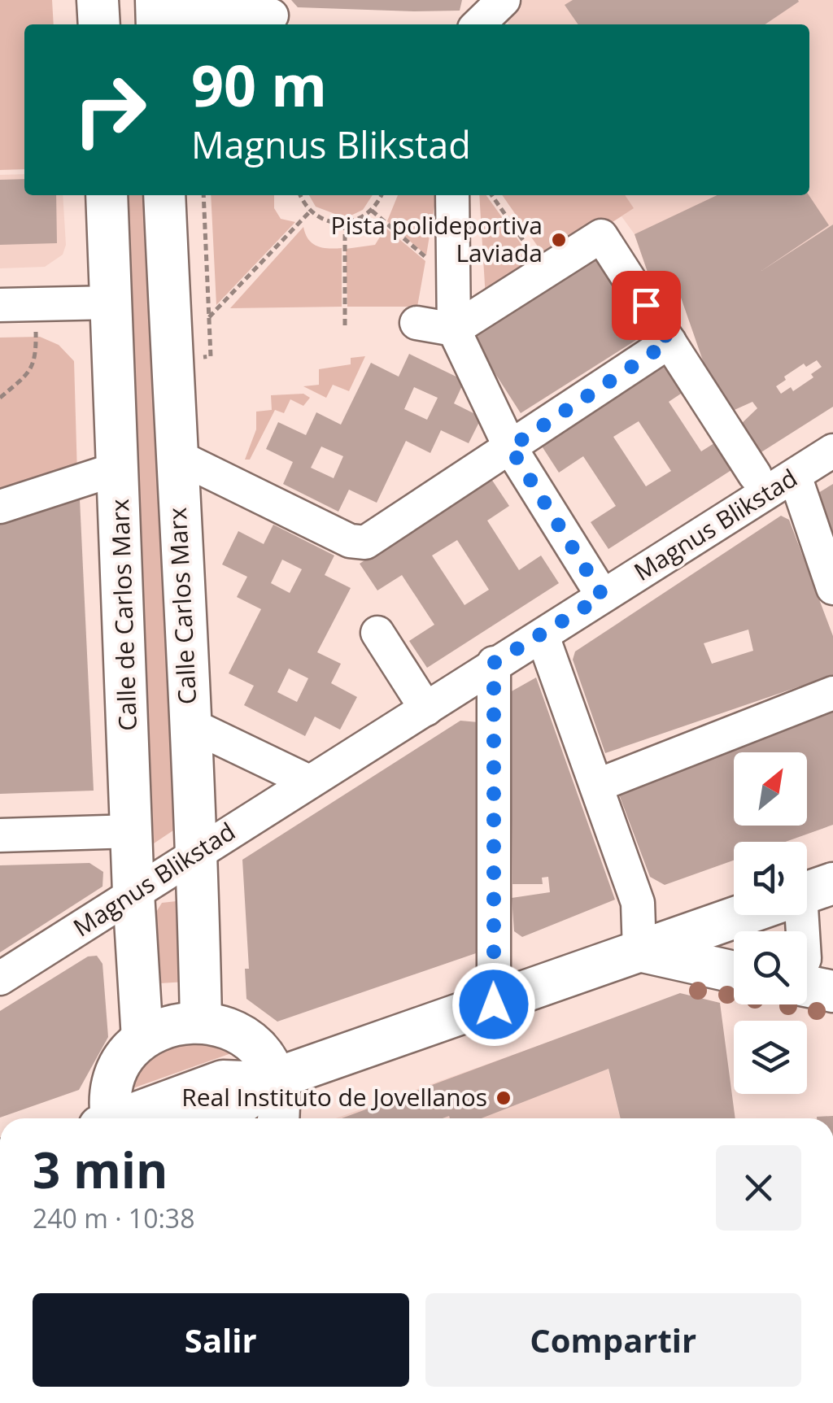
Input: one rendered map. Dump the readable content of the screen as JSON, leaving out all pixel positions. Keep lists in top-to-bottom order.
{
  "streets": {
    "main road": ["Calle Carlos Marx", "Calle de Carlos Marx"],
    "street": ["Magnus Blikstad"]
  },
  "crossings": [
    ["Magnus Blikstad", "Calle Carlos Marx"],
    ["Magnus Blikstad", "Calle de Carlos Marx"]
  ],
  "places": ["Pista polideportiva Laviada", "Real Instituto de Jovellanos"],
  "north": "top right",
  "page": {
    "turn": ["90 m", "Magnus Blikstad"],
    "heading": ["3 min", "240 m · 10:38"],
    "buttons": ["Salir", "Compartir"]
  }
}
